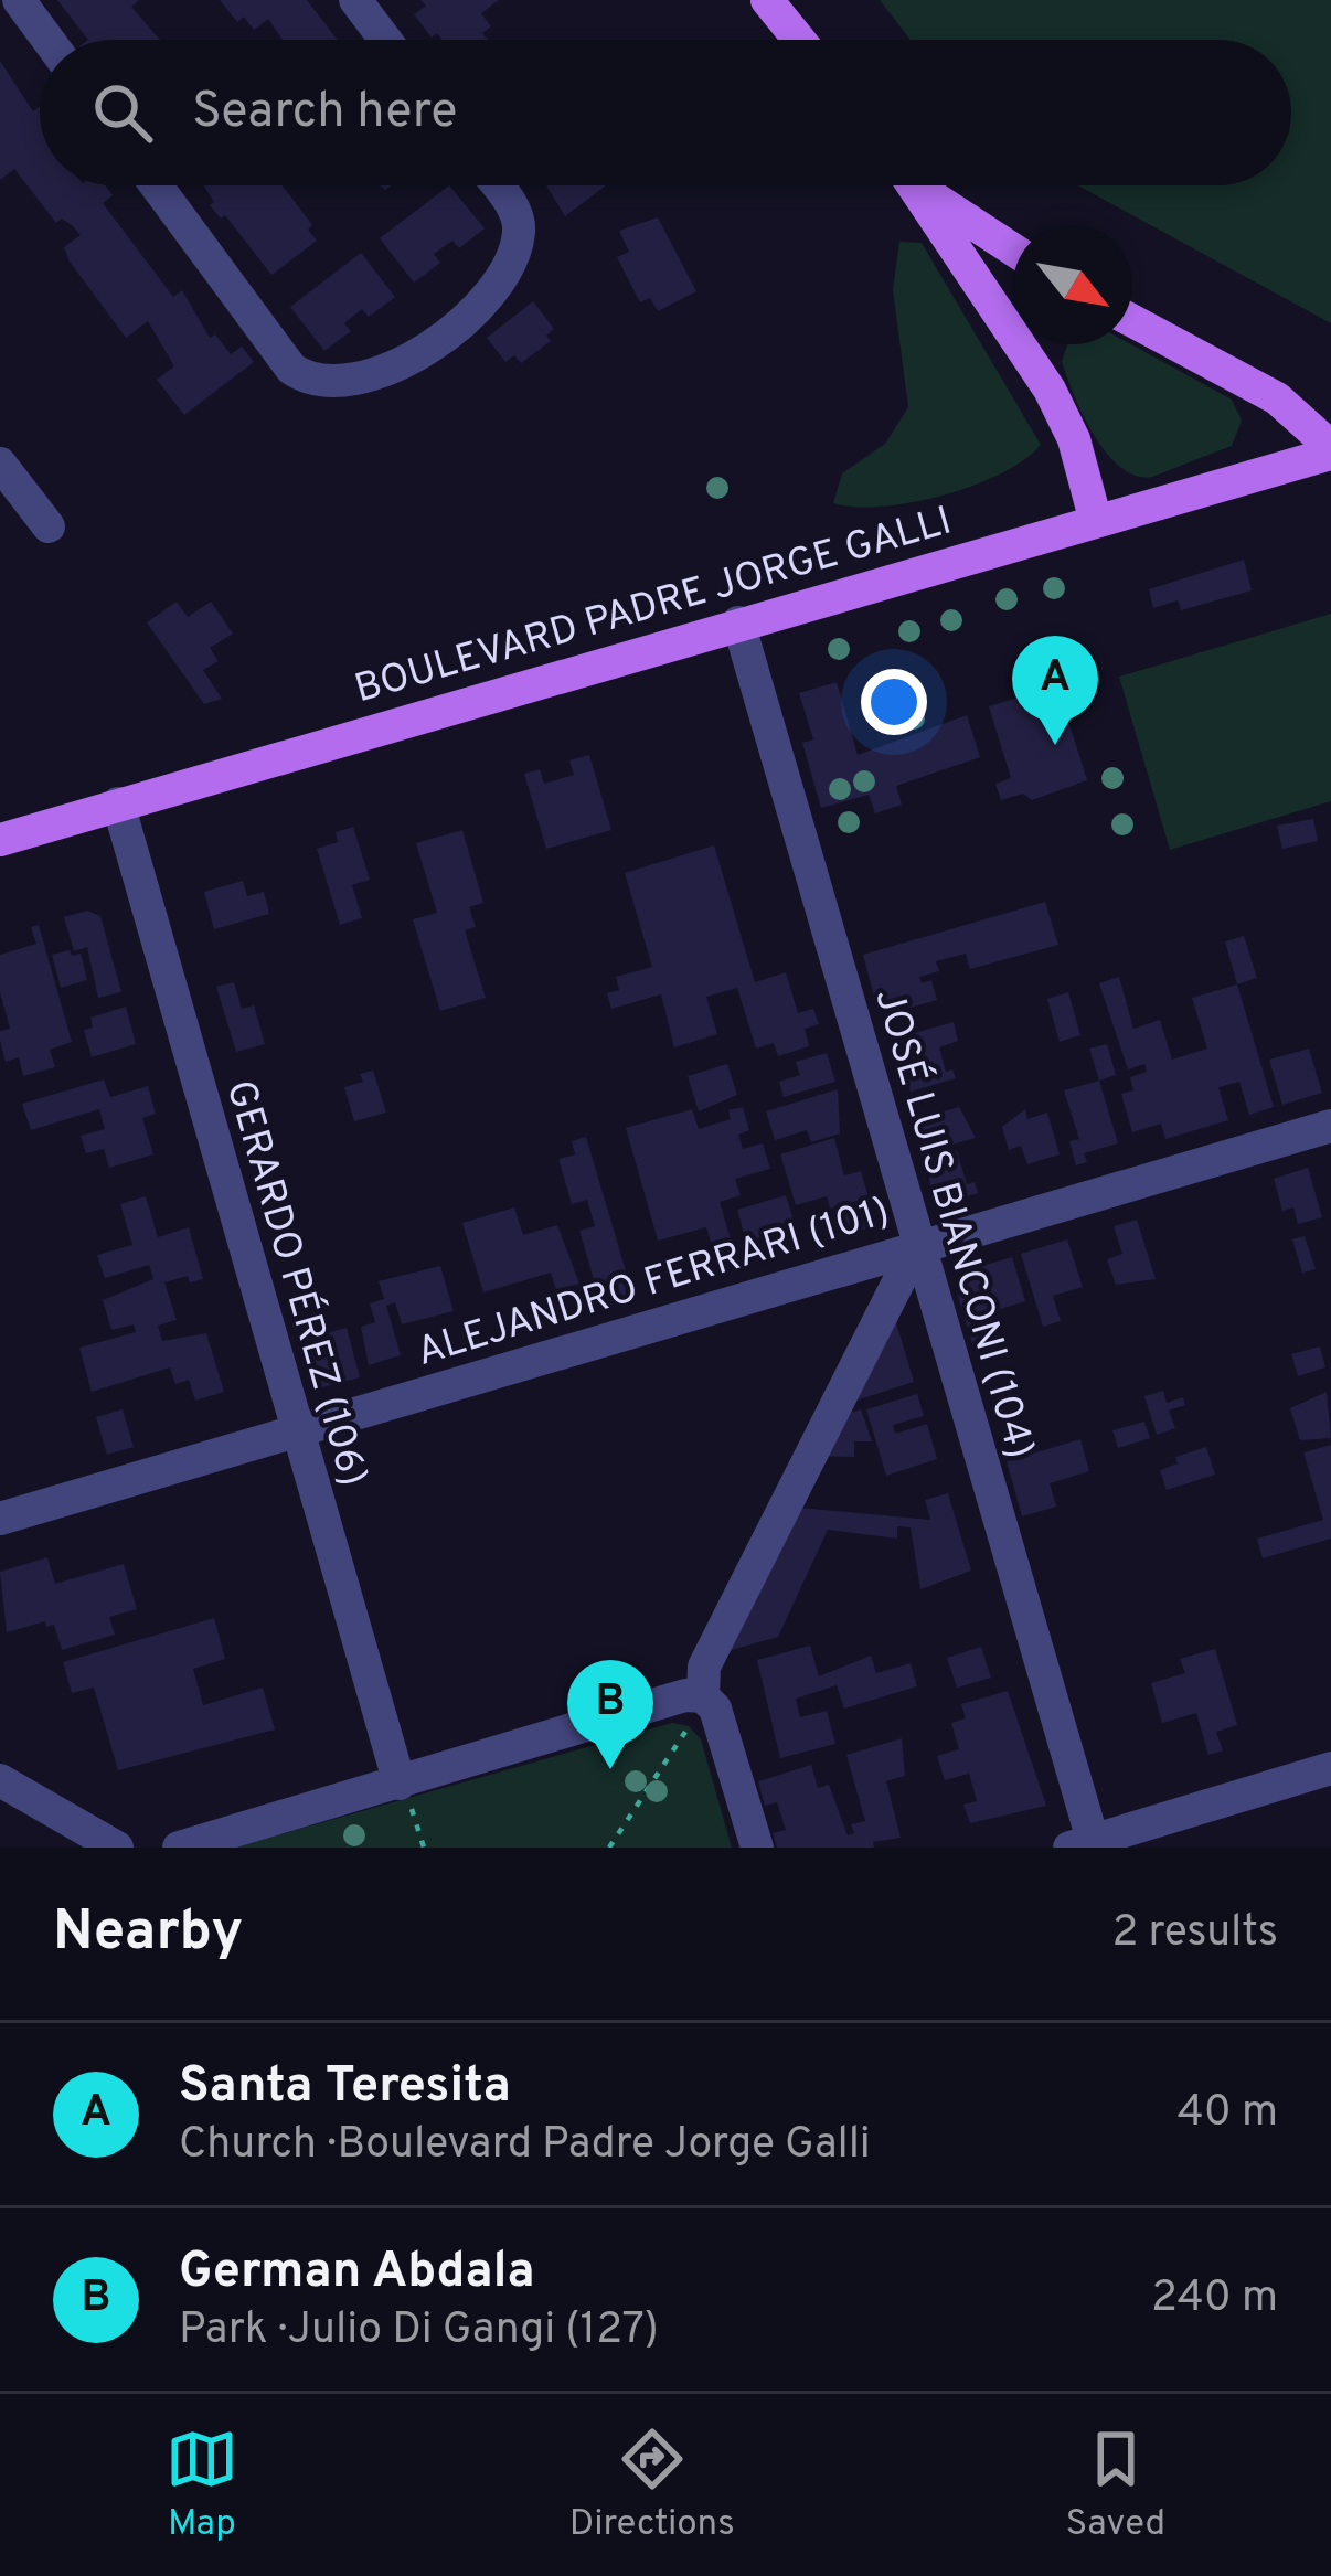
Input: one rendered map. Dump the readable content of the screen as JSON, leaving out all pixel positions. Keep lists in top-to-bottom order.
{
  "streets": {
    "main road": ["BOULEVARD PADRE JORGE GALLI"],
    "street": ["JOSÉ LUIS BIANCONI (104)", "ALEJANDRO FERRARI (101)", "GERARDO PÉREZ (106)"]
  },
  "crossings": [
    ["BOULEVARD PADRE JORGE GALLI", "JOSÉ LUIS BIANCONI (104)"],
    ["BOULEVARD PADRE JORGE GALLI", "GERARDO PÉREZ (106)"],
    ["JOSÉ LUIS BIANCONI (104)", "ALEJANDRO FERRARI (101)"],
    ["ALEJANDRO FERRARI (101)", "GERARDO PÉREZ (106)"]
  ],
  "north": "bottom right",
  "page": {
    "search": "Search here",
    "pins": ["A", "B"],
    "heading": ["Nearby", "2 results"],
    "list": [
      {
        "mark": "A",
        "name": "Santa Teresita",
        "note": "Church · Boulevard Padre Jorge Galli",
        "value": "40 m"
      },
      {
        "mark": "B",
        "name": "German Abdala",
        "note": "Park · Julio Di Gangi (127)",
        "value": "240 m"
      }
    ],
    "nav": ["Map", "Directions", "Saved"]
  }
}
